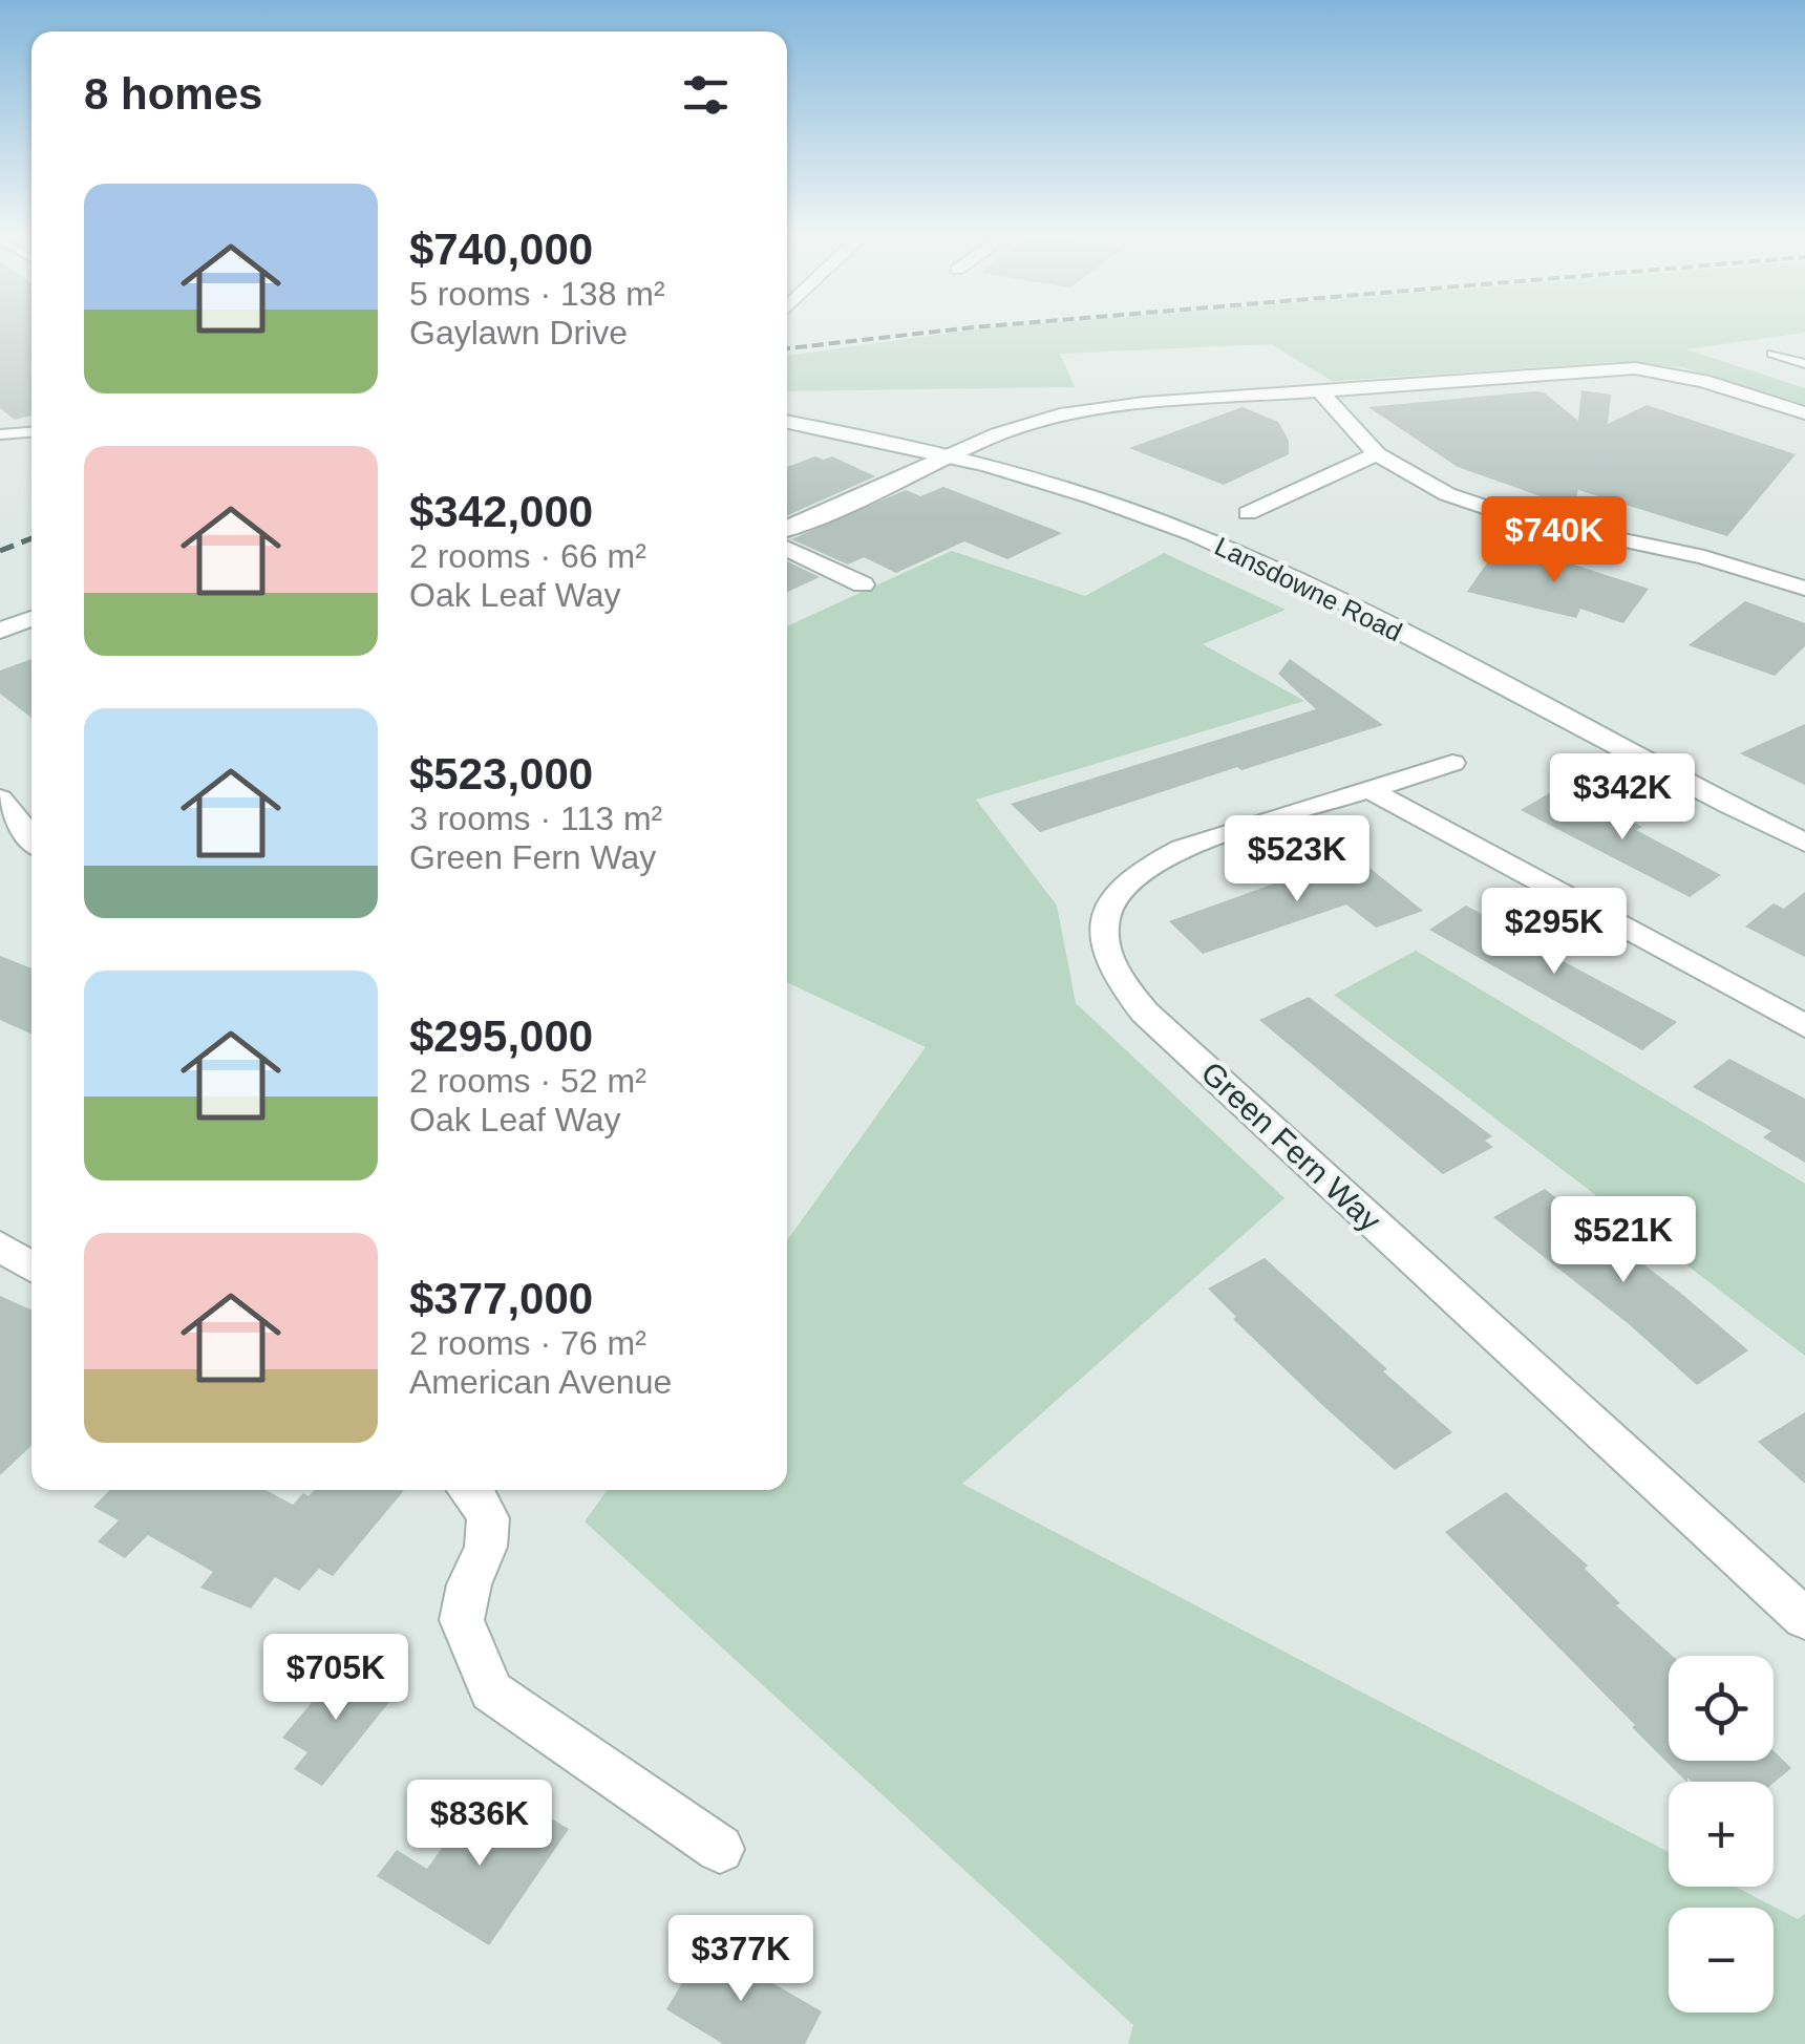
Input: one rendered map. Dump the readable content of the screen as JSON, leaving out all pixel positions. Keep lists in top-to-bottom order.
{
  "streets": {
    "street": ["Lansdowne Road", "Green Fern Way"]
  },
  "page": {
    "heading": "8 homes",
    "list": [
      {
        "name": "$740,000",
        "note": "5 rooms · 138 m² · Gaylawn Drive"
      },
      {
        "name": "$342,000",
        "note": "2 rooms · 66 m² · Oak Leaf Way"
      },
      {
        "name": "$523,000",
        "note": "3 rooms · 113 m² · Green Fern Way"
      },
      {
        "name": "$295,000",
        "note": "2 rooms · 52 m² · Oak Leaf Way"
      },
      {
        "name": "$377,000",
        "note": "2 rooms · 76 m² · American Avenue"
      }
    ],
    "price": [
      "$740K",
      "$342K",
      "$523K",
      "$295K",
      "$521K",
      "$705K",
      "$836K",
      "$377K"
    ],
    "map_buttons": ["+", "−"]
  }
}
